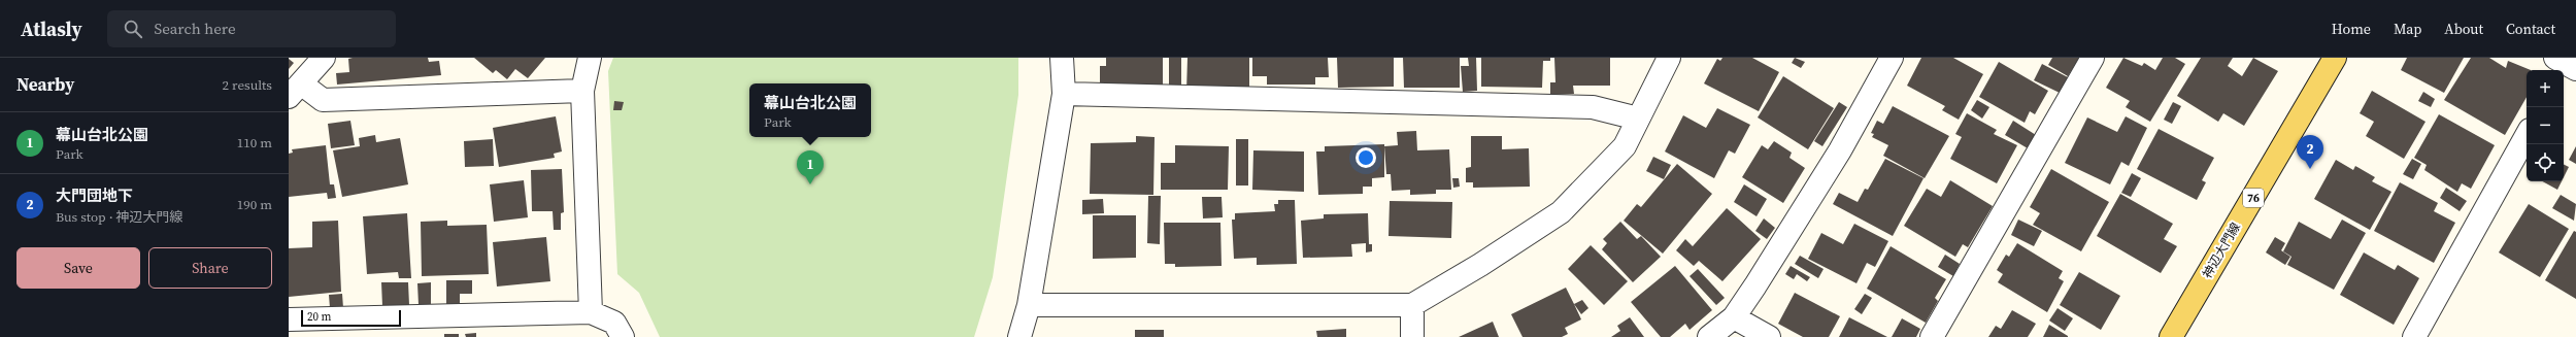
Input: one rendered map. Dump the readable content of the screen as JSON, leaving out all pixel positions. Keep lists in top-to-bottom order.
{
  "streets": {
    "main road": ["76", "神辺大門線"]
  },
  "scale_bar": "20 m",
  "page": {
    "header": "Atlasly",
    "search": "Search here",
    "nav": [
      "Home",
      "Map",
      "About",
      "Contact"
    ],
    "heading": ["Nearby", "2 results"],
    "map_buttons": ["+", "−"],
    "popup": ["幕山台北公園", "Park"],
    "list": [
      {
        "mark": "1",
        "name": "幕山台北公園",
        "note": "Park",
        "value": "110 m"
      },
      {
        "mark": "2",
        "name": "大門団地下",
        "note": "Bus stop · 神辺大門線",
        "value": "190 m"
      }
    ],
    "pins": ["2", "1"],
    "buttons": ["Save", "Share"],
    "scale": "20 m"
  }
}
